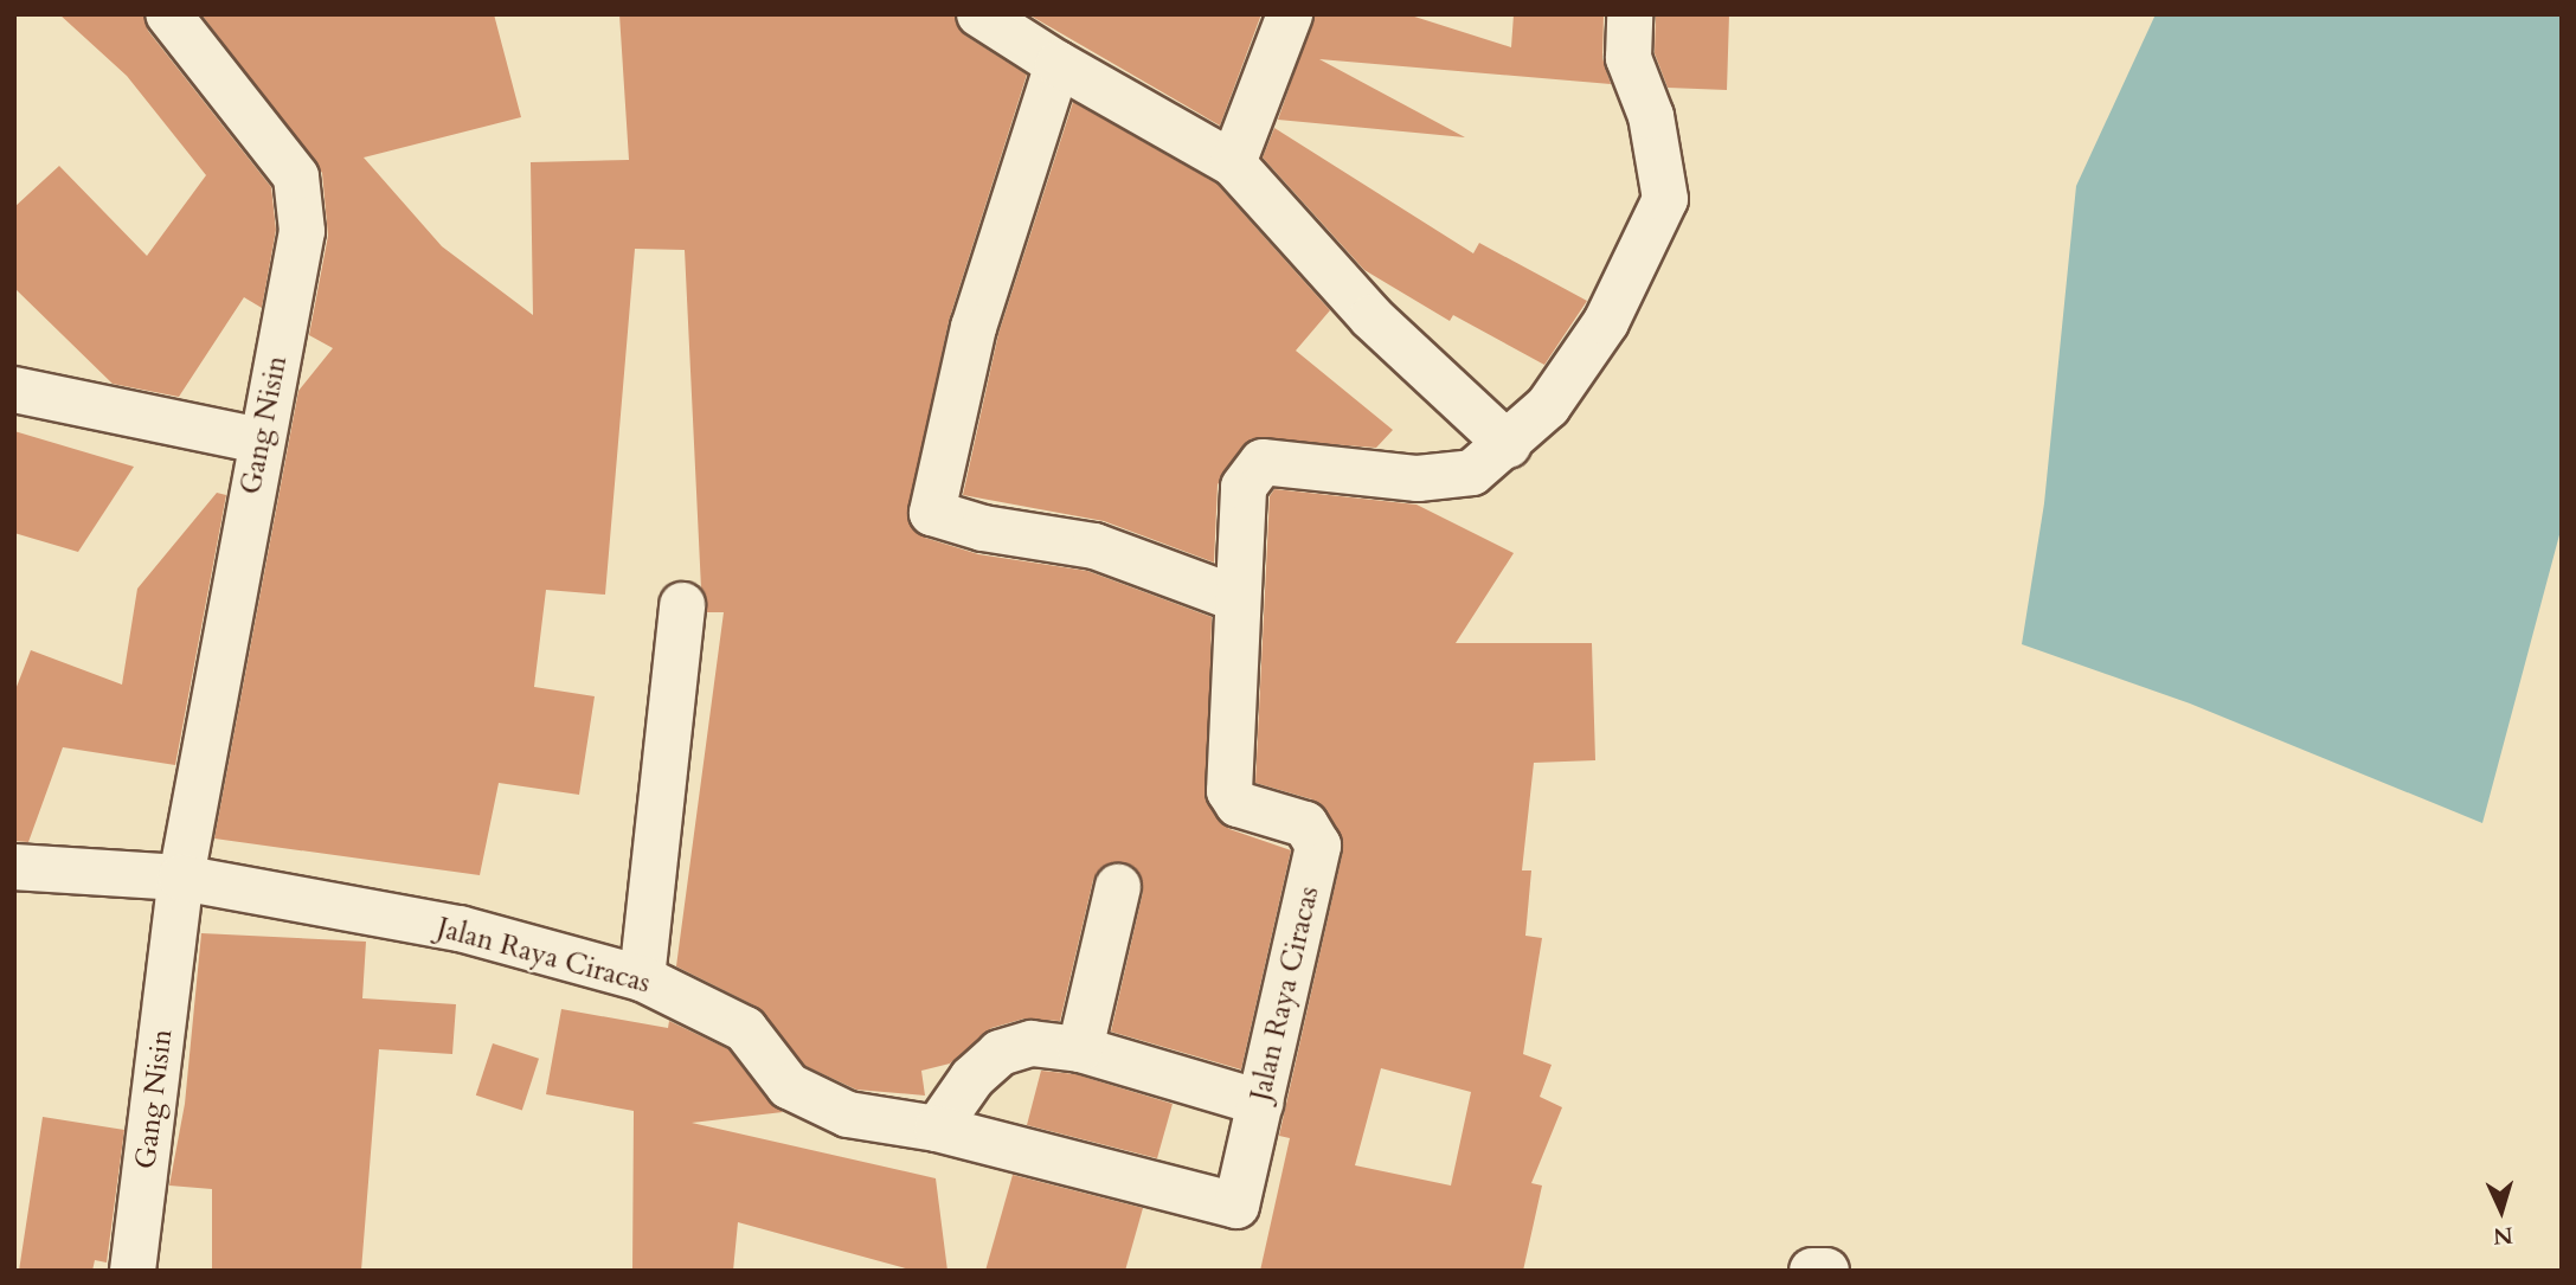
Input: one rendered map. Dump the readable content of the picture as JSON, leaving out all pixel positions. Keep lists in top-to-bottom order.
{
  "streets": {
    "street": ["Gang Nisin", "Jalan Raya Ciracas"]
  },
  "crossings": [
    ["Gang Nisin", "Jalan Raya Ciracas"]
  ],
  "north": "bottom"
}
